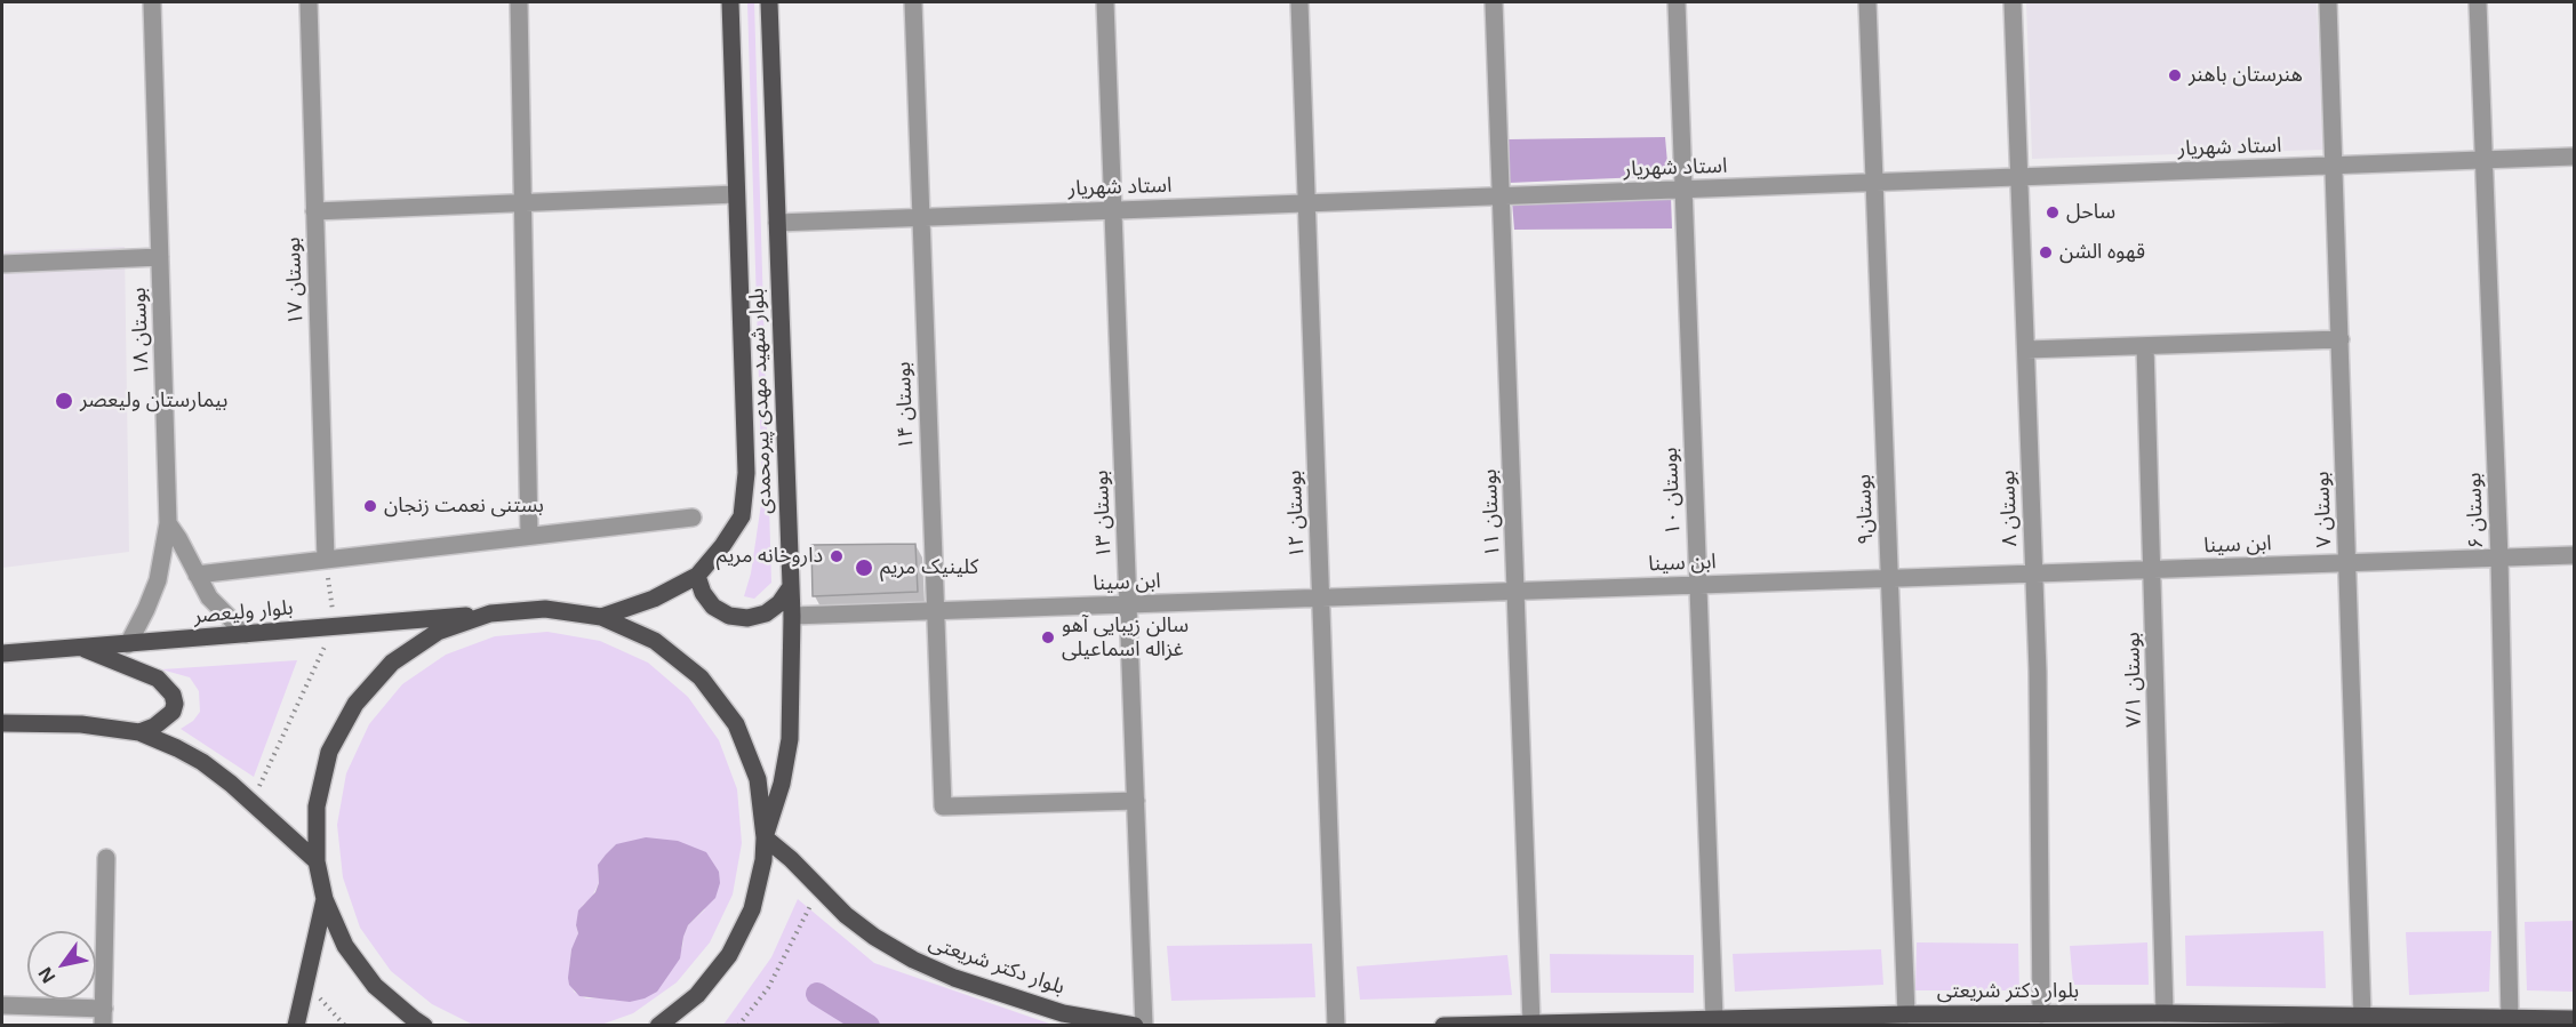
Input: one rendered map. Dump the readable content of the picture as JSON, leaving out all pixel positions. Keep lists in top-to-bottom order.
{
  "streets": {
    "main road": ["بلوار شهید مهدی پیرمحمدی", "بلوار ولیعصر", "بلوار دکتر شریعتی"],
    "street": [
      "استاد شهریار",
      "بوستان ۱۷",
      "بوستان ۱۸",
      "بوستان ۱۴",
      "بوستان ۱۰",
      "بوستان ۸",
      "بوستان۹",
      "بوستان ۷",
      "بوستان ۶",
      "بوستان ۱۱",
      "بوستان ۱۳",
      "بوستان ۱۲",
      "ابن سینا",
      "بوستان ۷/۱"
    ]
  },
  "crossings": [
    ["استاد شهریار", "بلوار شهید مهدی پیرمحمدی"],
    ["استاد شهریار", "بوستان ۱۴"],
    ["استاد شهریار", "بوستان ۱۰"],
    ["استاد شهریار", "بوستان ۸"],
    ["استاد شهریار", "بوستان۹"],
    ["استاد شهریار", "بوستان ۷"],
    ["استاد شهریار", "بوستان ۶"],
    ["استاد شهریار", "بوستان ۱۱"],
    ["استاد شهریار", "بوستان ۱۳"],
    ["استاد شهریار", "بوستان ۱۲"],
    ["بوستان ۱۸", "بلوار ولیعصر"],
    ["بلوار شهید مهدی پیرمحمدی", "ابن سینا"],
    ["بلوار شهید مهدی پیرمحمدی", "بلوار دکتر شریعتی"],
    ["بوستان ۱۴", "بوستان ۱۳"],
    ["بوستان ۱۴", "ابن سینا"],
    ["بوستان ۱۰", "ابن سینا"],
    ["بوستان ۱۰", "بلوار دکتر شریعتی"],
    ["بوستان ۸", "ابن سینا"],
    ["بوستان ۸", "بلوار دکتر شریعتی"],
    ["بوستان۹", "ابن سینا"],
    ["بوستان۹", "بلوار دکتر شریعتی"],
    ["بوستان ۷", "ابن سینا"],
    ["بوستان ۷", "بلوار دکتر شریعتی"],
    ["بوستان ۶", "ابن سینا"],
    ["بوستان ۶", "بلوار دکتر شریعتی"],
    ["بوستان ۱۱", "ابن سینا"],
    ["بوستان ۱۱", "بلوار دکتر شریعتی"],
    ["بوستان ۱۳", "ابن سینا"],
    ["بوستان ۱۲", "ابن سینا"],
    ["ابن سینا", "بوستان ۷/۱"],
    ["بوستان ۷/۱", "بلوار دکتر شریعتی"]
  ],
  "places": [
    "هنرستان باهنر",
    "ساحل",
    "قهوه الشن",
    "بیمارستان ولیعصر",
    "بستنی نعمت زنجان",
    "داروخانه مریم",
    "کلینیک مریم",
    "سالن زیبایی آهو غزاله اسماعیلی"
  ],
  "north": "bottom left"
}
